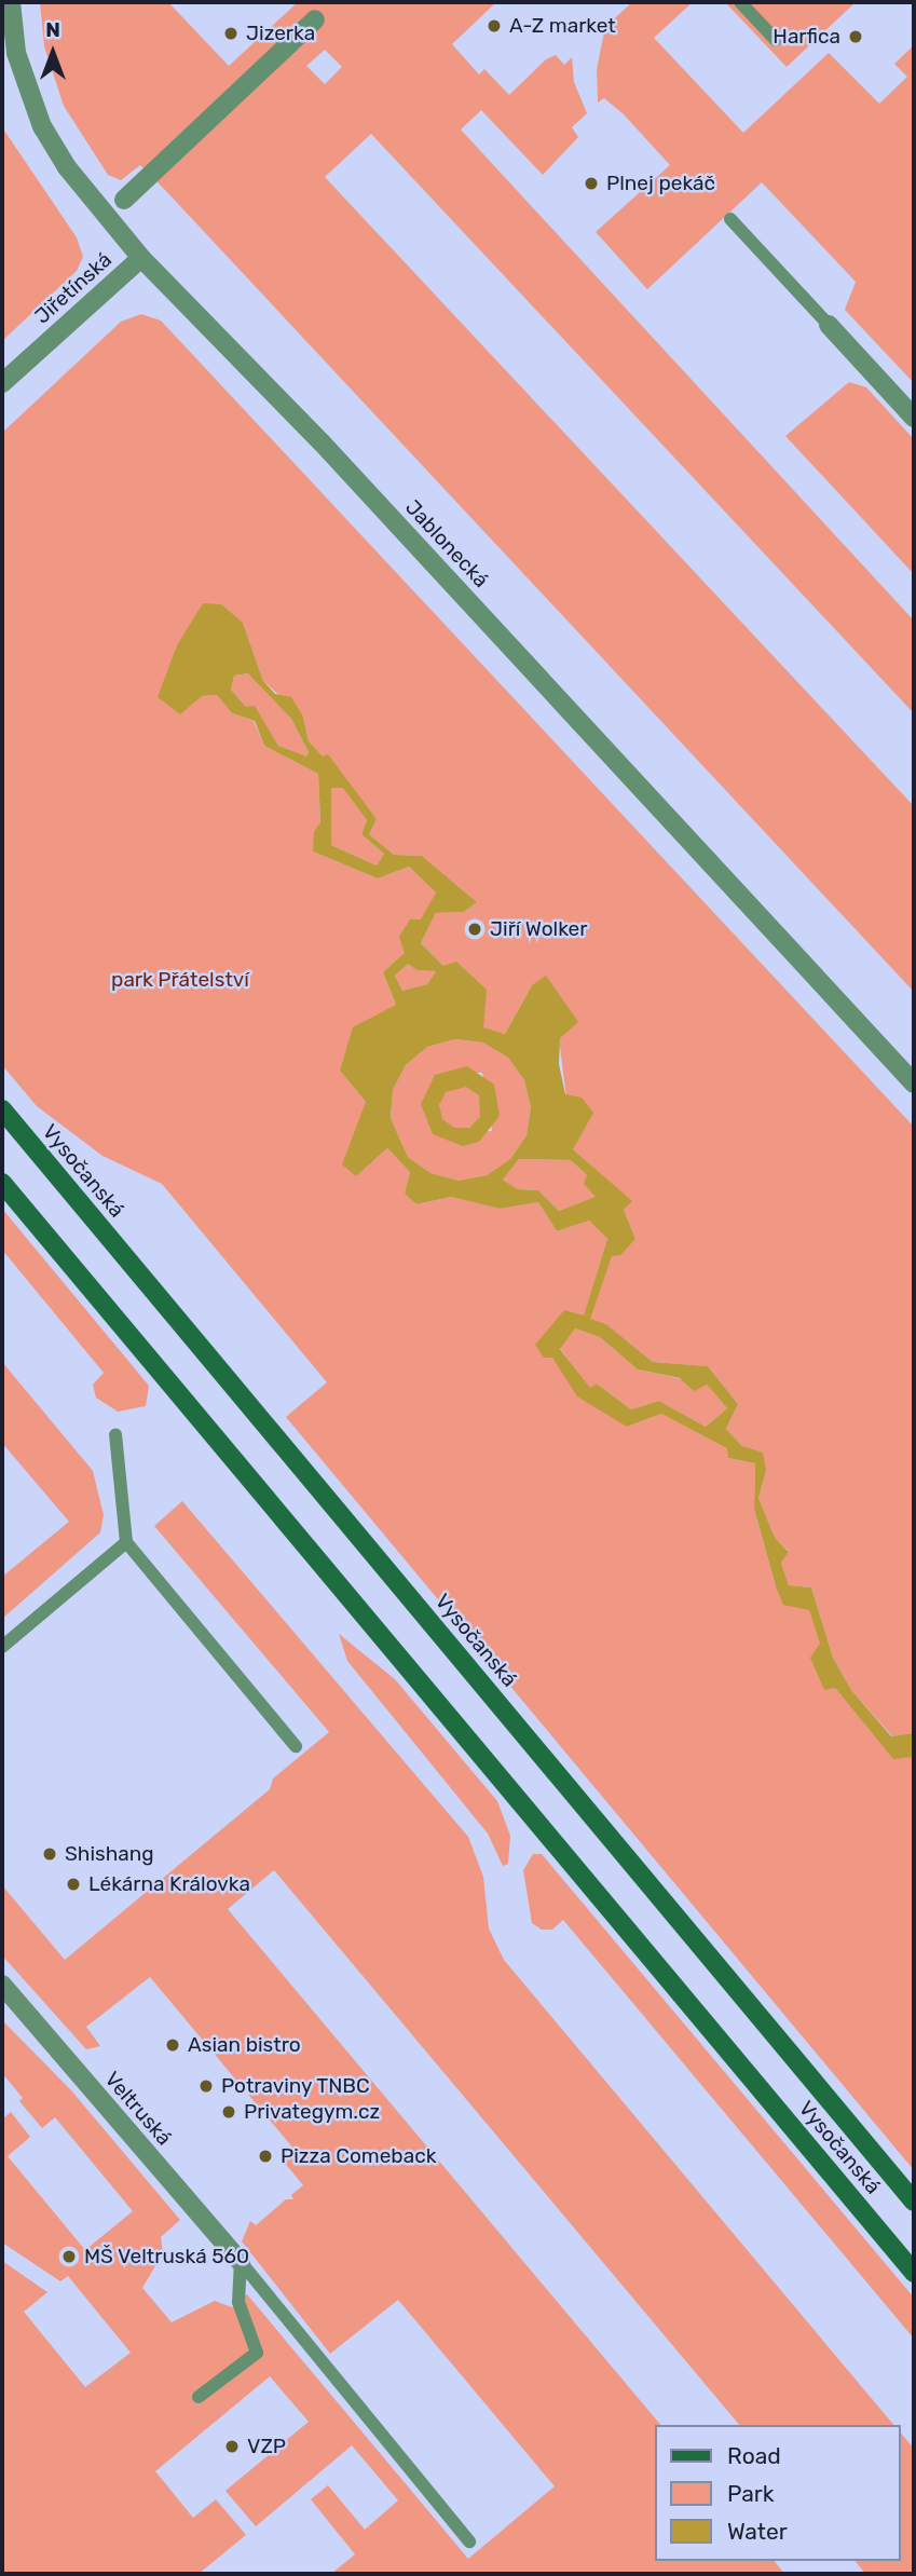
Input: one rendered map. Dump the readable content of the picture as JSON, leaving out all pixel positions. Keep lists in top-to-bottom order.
{
  "streets": {
    "main road": ["Vysočanská"],
    "street": ["Jiřetínská", "Jablonecká", "Veltruská"]
  },
  "crossings": [
    ["Jiřetínská", "Jablonecká"]
  ],
  "parks": ["park Přátelství"],
  "places": [
    "A-Z market",
    "Jizerka",
    "Harfica",
    "Plnej pekáč",
    "Jiří Wolker",
    "Shishang",
    "Lékárna Královka",
    "Asian bistro",
    "Potraviny TNBC",
    "Privategym.cz",
    "Pizza Comeback",
    "MŠ Veltruská 560",
    "VZP"
  ],
  "legend": ["Road", "Park", "Water"],
  "north": "top"
}
